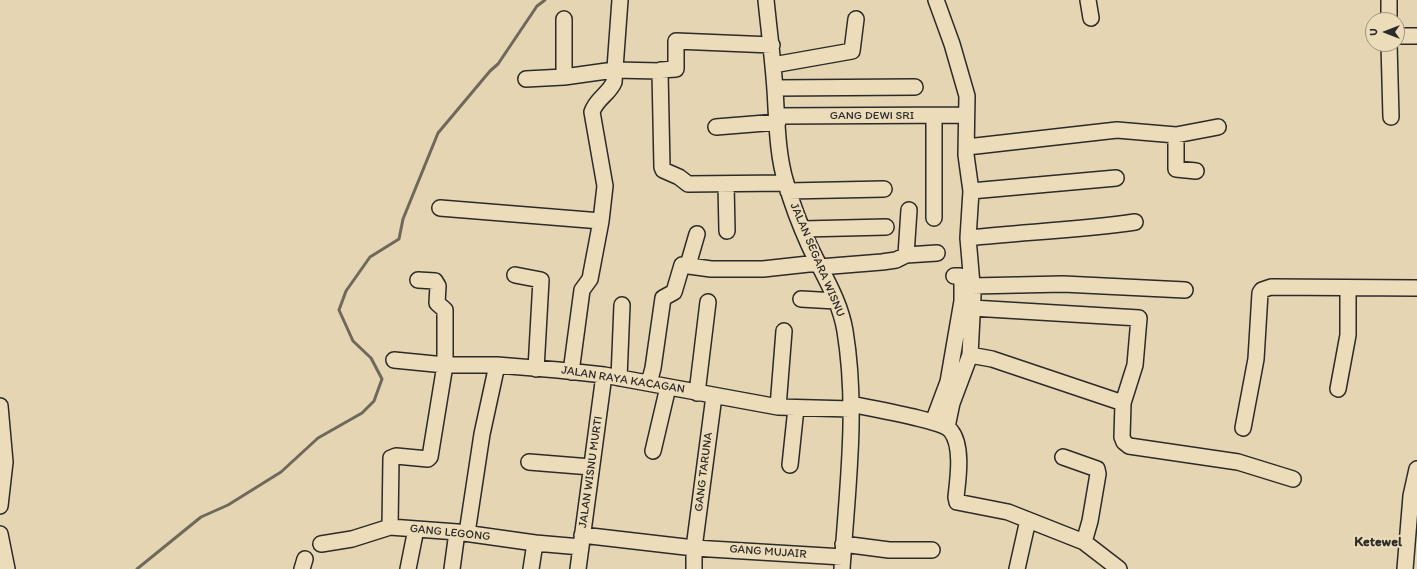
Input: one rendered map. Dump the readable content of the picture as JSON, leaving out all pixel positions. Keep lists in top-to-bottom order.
{
  "streets": {
    "street": [
      "GANG DEWI SRI",
      "JALAN SEGARA WISNU",
      "JALAN RAYA KACAGAN",
      "JALAN WISNU MURTI",
      "GANG TARUNA",
      "GANG LEGONG",
      "GANG MUJAIR"
    ]
  },
  "crossings": [
    ["GANG DEWI SRI", "JALAN SEGARA WISNU"],
    ["JALAN SEGARA WISNU", "JALAN RAYA KACAGAN"],
    ["JALAN SEGARA WISNU", "GANG MUJAIR"],
    ["JALAN RAYA KACAGAN", "JALAN WISNU MURTI"],
    ["JALAN RAYA KACAGAN", "GANG TARUNA"],
    ["JALAN WISNU MURTI", "GANG LEGONG"],
    ["JALAN WISNU MURTI", "GANG MUJAIR"],
    ["GANG TARUNA", "GANG MUJAIR"],
    ["GANG LEGONG", "GANG MUJAIR"]
  ],
  "districts": ["Ketewel"],
  "north": "left"
}
